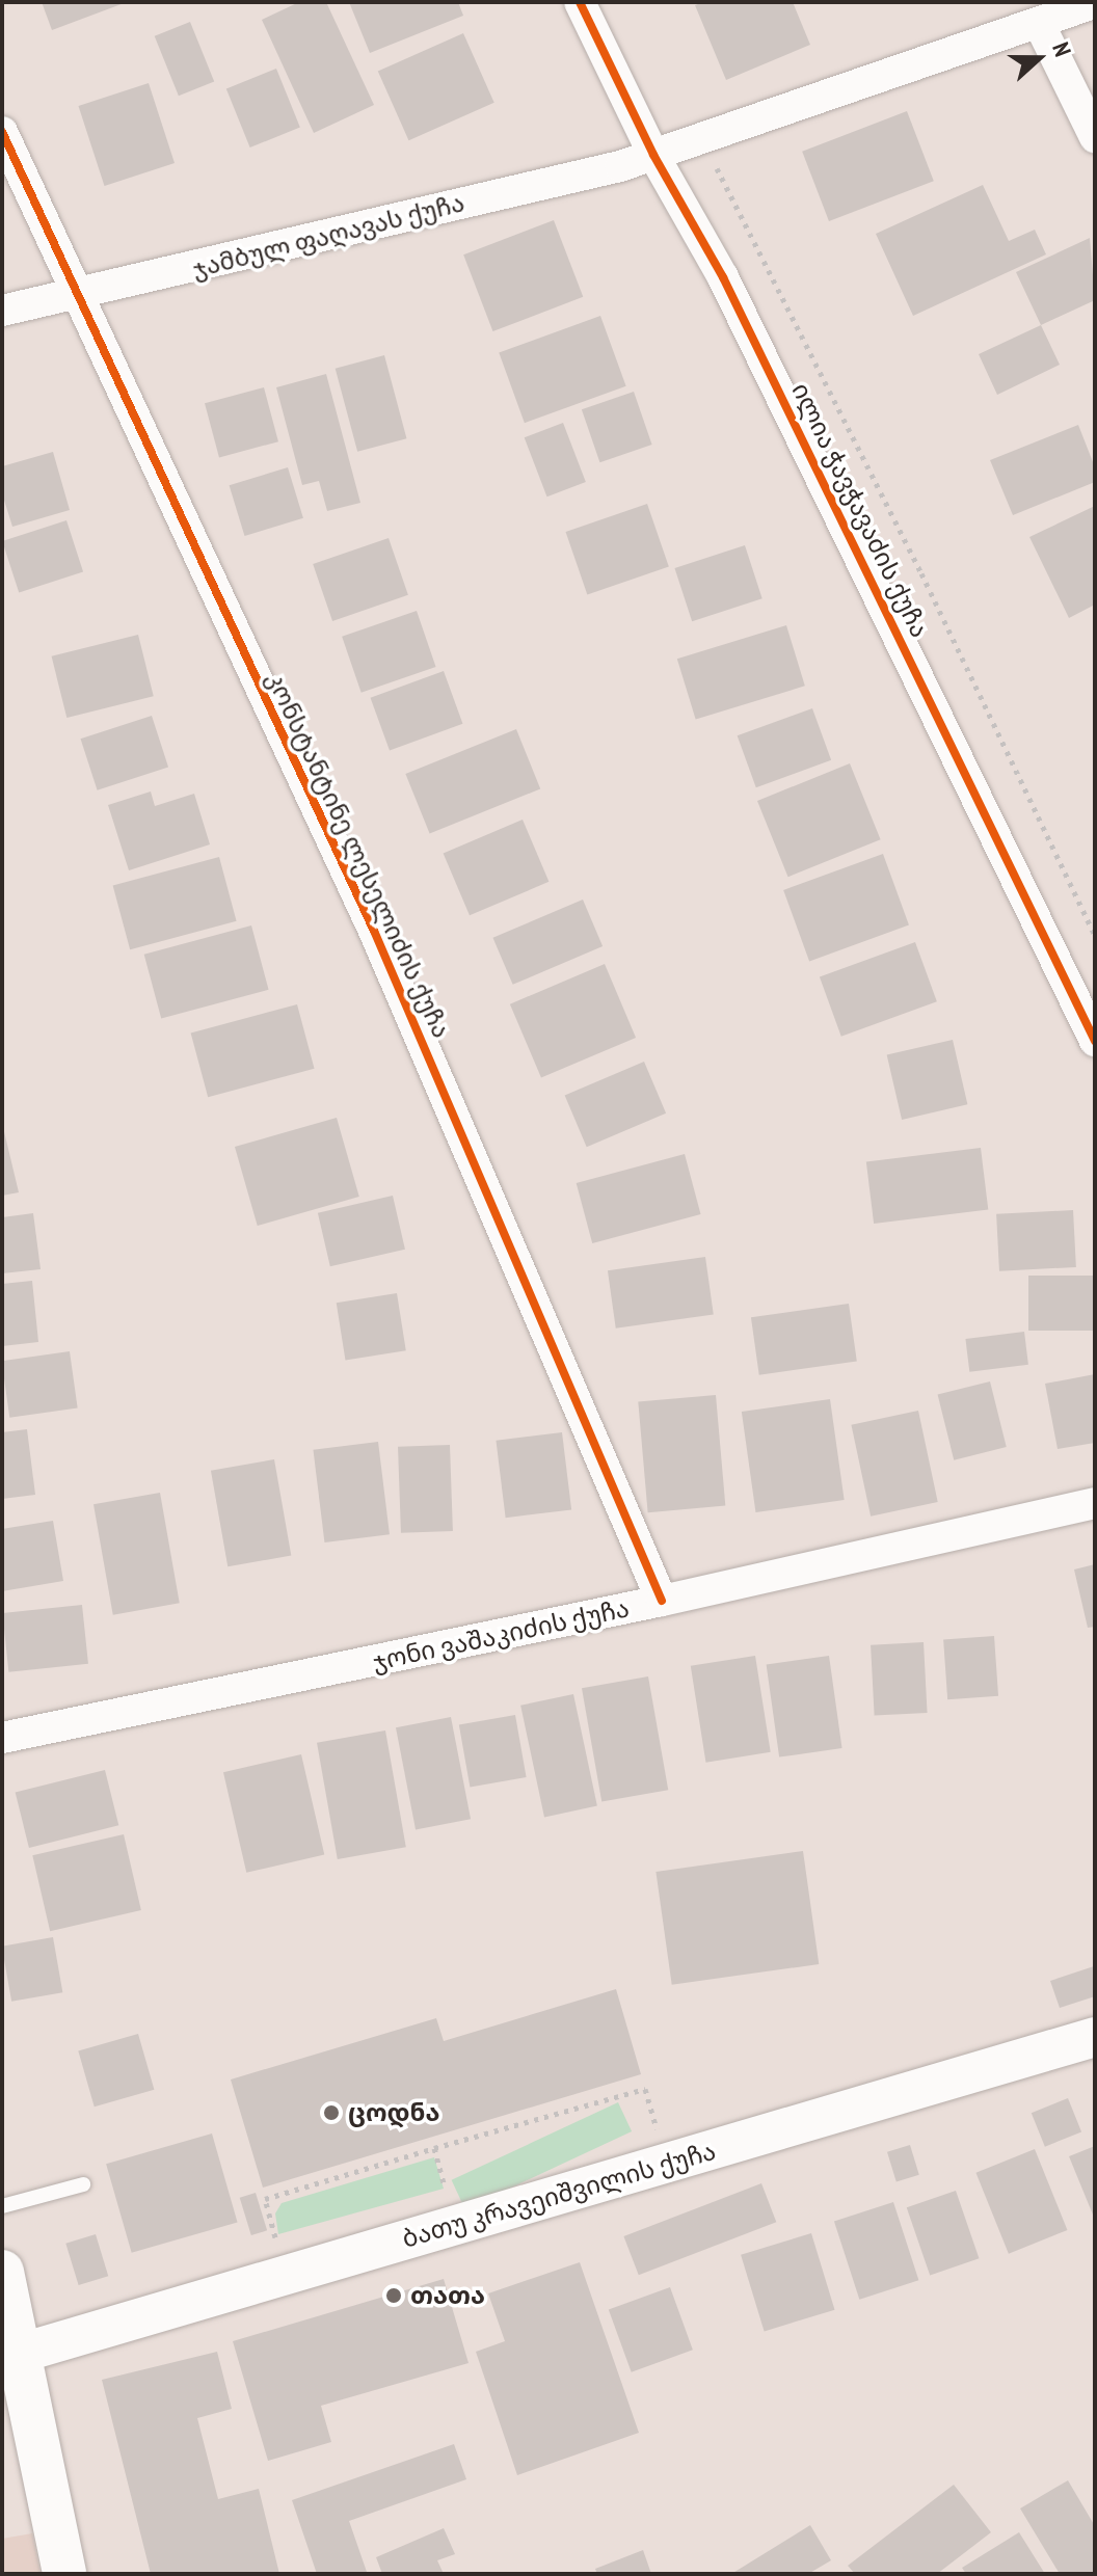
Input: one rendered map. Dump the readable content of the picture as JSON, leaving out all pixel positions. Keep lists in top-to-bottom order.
{
  "streets": {
    "street": [
      "ჯამბულ ფაღავას ქუჩა",
      "ილია ჭავჭავაძის ქუჩა",
      "კონსტანტინე ლესელიძის ქუჩა",
      "ჯონი ვაშაკიძის ქუჩა",
      "ბათუ კრავეიშვილის ქუჩა"
    ]
  },
  "crossings": [
    ["ჯამბულ ფაღავას ქუჩა", "ილია ჭავჭავაძის ქუჩა"],
    ["ჯამბულ ფაღავას ქუჩა", "კონსტანტინე ლესელიძის ქუჩა"],
    ["კონსტანტინე ლესელიძის ქუჩა", "ჯონი ვაშაკიძის ქუჩა"]
  ],
  "places": ["ცოდნა", "თათა"],
  "north": "right"
}
